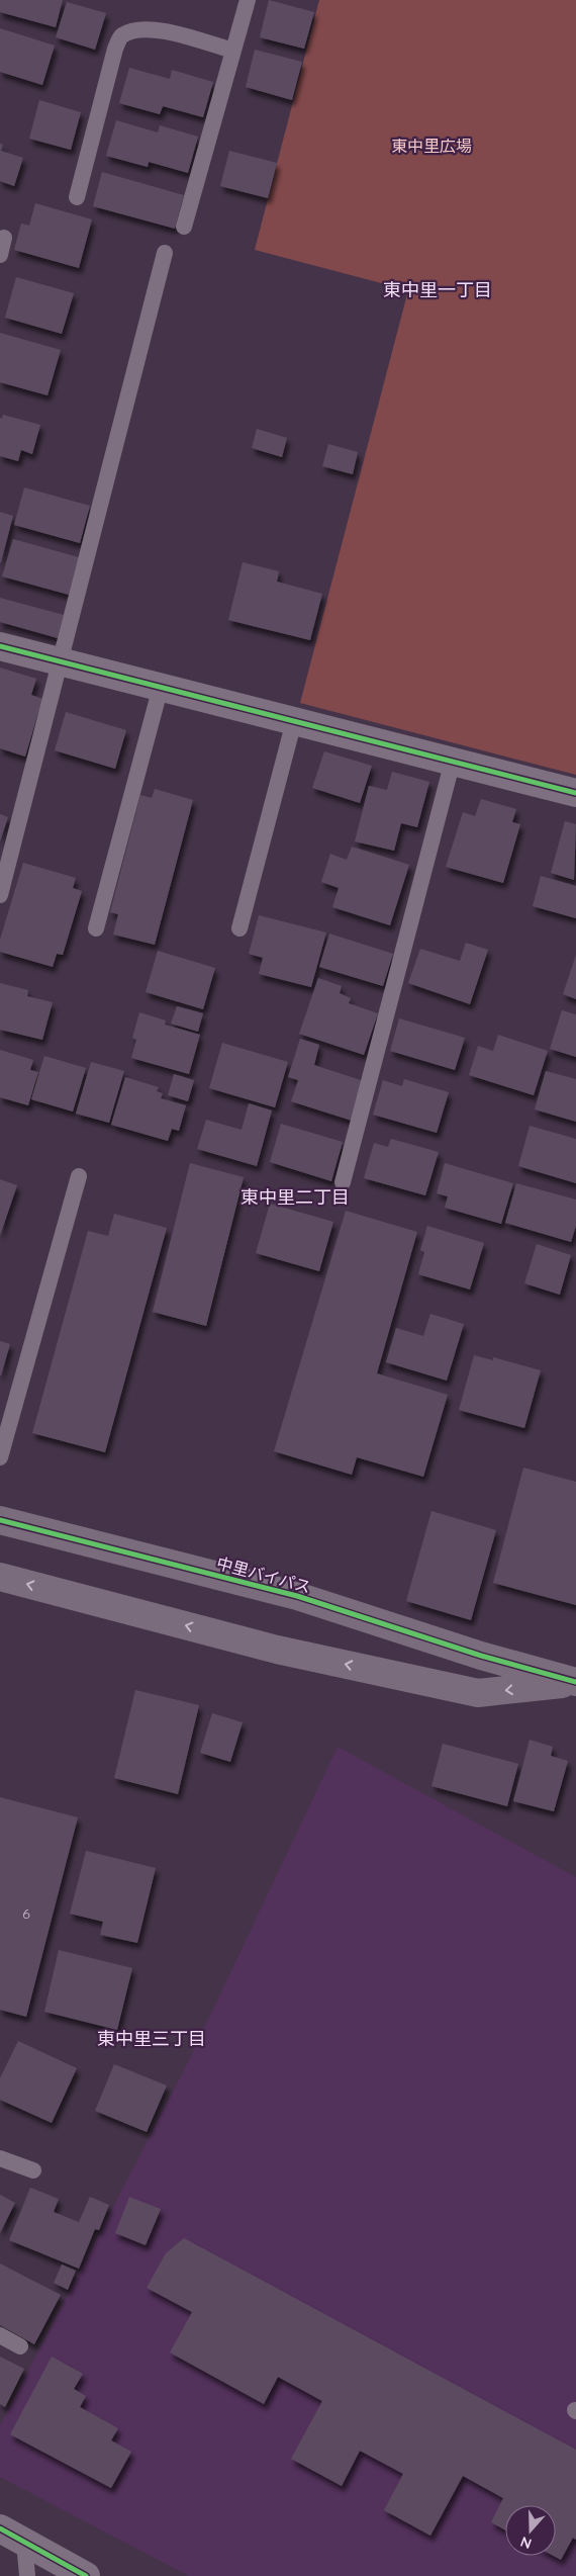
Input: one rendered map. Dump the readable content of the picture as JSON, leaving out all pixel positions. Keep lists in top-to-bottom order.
{
  "streets": {
    "street": ["中里バイパス"]
  },
  "districts": ["東中里一丁目", "東中里二丁目", "東中里三丁目"],
  "parks": ["東中里広場"],
  "house_numbers": ["6"],
  "north": "bottom"
}
